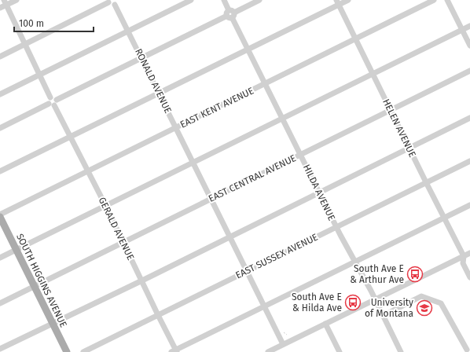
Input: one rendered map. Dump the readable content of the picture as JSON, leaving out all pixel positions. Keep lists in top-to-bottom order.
{
  "streets": {
    "main road": ["SOUTH HIGGINS AVENUE"],
    "street": [
      "RONALD AVENUE",
      "EAST KENT AVENUE",
      "HELEN AVENUE",
      "EAST CENTRAL AVENUE",
      "HILDA AVENUE",
      "GERALD AVENUE",
      "EAST SUSSEX AVENUE"
    ]
  },
  "crossings": [
    ["RONALD AVENUE", "EAST KENT AVENUE"],
    ["RONALD AVENUE", "EAST CENTRAL AVENUE"],
    ["RONALD AVENUE", "EAST SUSSEX AVENUE"],
    ["EAST KENT AVENUE", "HELEN AVENUE"],
    ["EAST KENT AVENUE", "HILDA AVENUE"],
    ["EAST KENT AVENUE", "GERALD AVENUE"],
    ["EAST KENT AVENUE", "SOUTH HIGGINS AVENUE"],
    ["HELEN AVENUE", "EAST CENTRAL AVENUE"],
    ["HELEN AVENUE", "EAST SUSSEX AVENUE"],
    ["EAST CENTRAL AVENUE", "HILDA AVENUE"],
    ["EAST CENTRAL AVENUE", "GERALD AVENUE"],
    ["EAST CENTRAL AVENUE", "SOUTH HIGGINS AVENUE"],
    ["HILDA AVENUE", "EAST SUSSEX AVENUE"],
    ["GERALD AVENUE", "EAST SUSSEX AVENUE"]
  ],
  "places": {
    "bus stop": ["South Ave E & Arthur Ave", "South Ave E & Hilda Ave"],
    "school or university": ["University of Montana"]
  },
  "scale_bar": "100 m"
}
